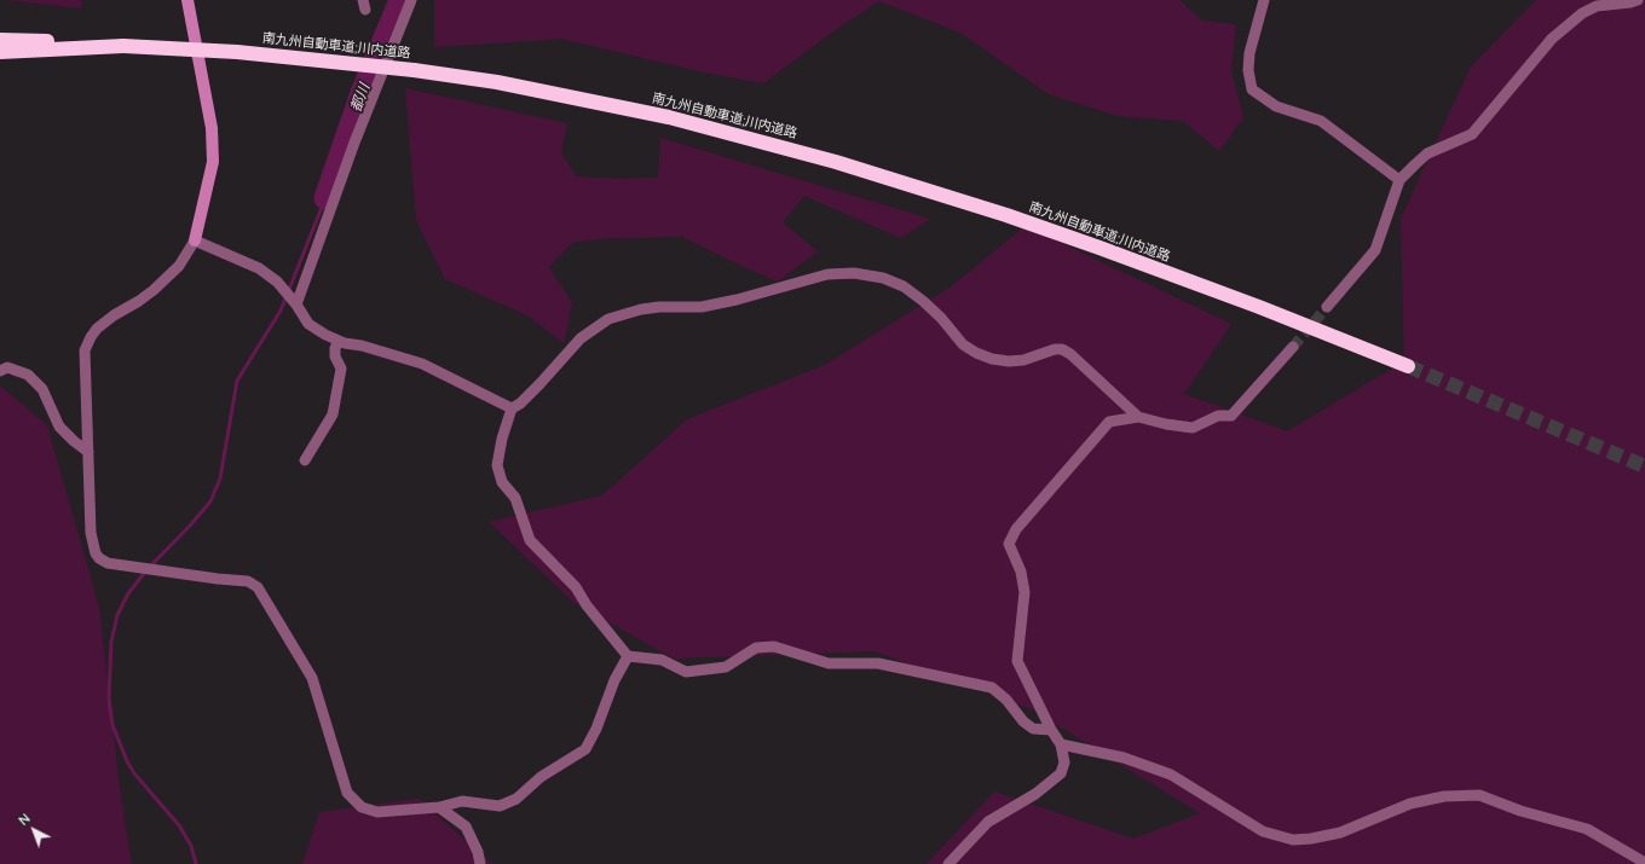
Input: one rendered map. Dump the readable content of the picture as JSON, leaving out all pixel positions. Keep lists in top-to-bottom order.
{
  "streets": {
    "highway": ["南九州自動車道;川内道路"]
  },
  "water": ["都川"],
  "north": "top left"
}
